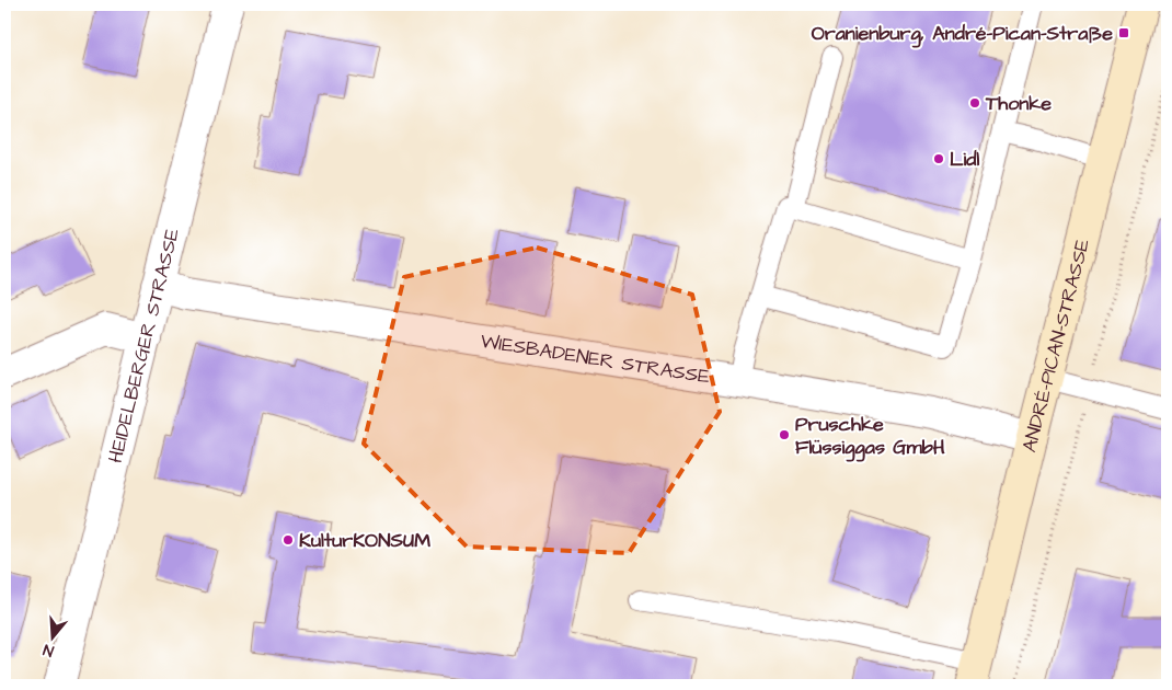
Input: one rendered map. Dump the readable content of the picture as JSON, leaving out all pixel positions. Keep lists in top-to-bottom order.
{
  "streets": {
    "street": ["HEIDELBERGER STRASSE", "ANDRÉ-PICAN-STRASSE", "WIESBADENER STRASSE"]
  },
  "crossings": [
    ["HEIDELBERGER STRASSE", "WIESBADENER STRASSE"],
    ["ANDRÉ-PICAN-STRASSE", "WIESBADENER STRASSE"]
  ],
  "places": {
    "transit": ["Oranienburg, André-Pican-Straße"],
    "other": [
      "Thonke",
      "Lidl",
      "Pruschke Flüssiggas GmbH",
      "KulturKONSUM"
    ]
  },
  "north": "bottom"
}
